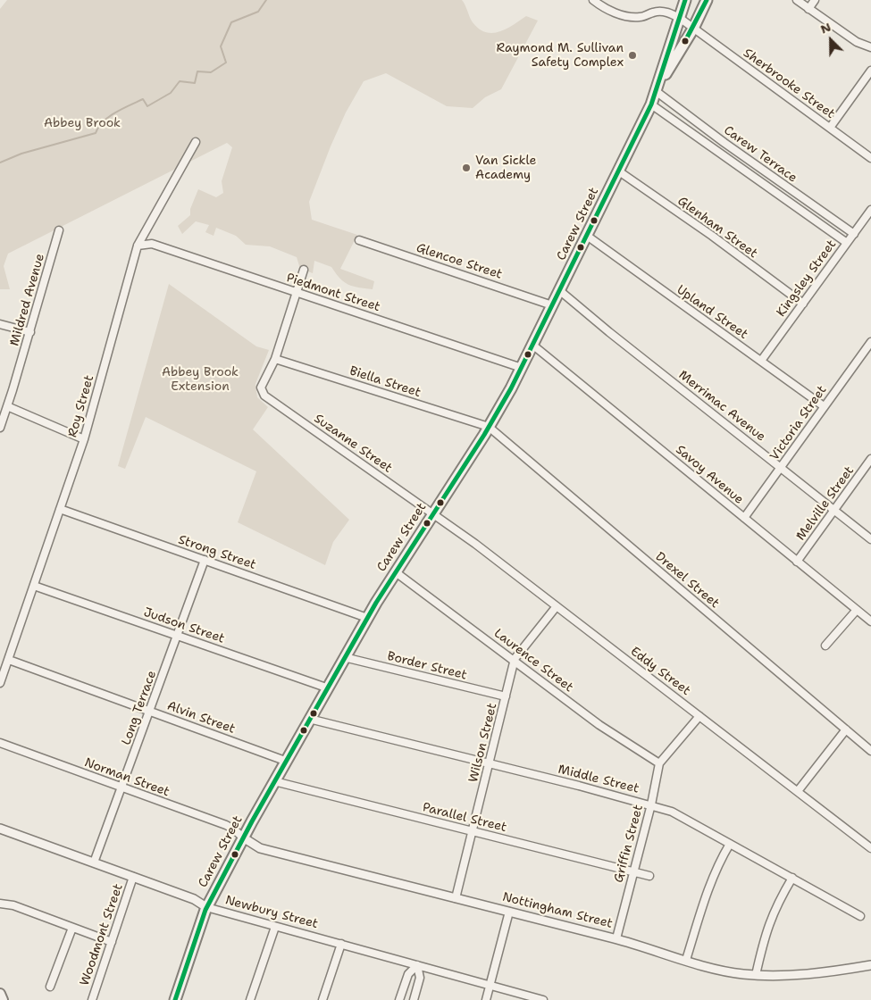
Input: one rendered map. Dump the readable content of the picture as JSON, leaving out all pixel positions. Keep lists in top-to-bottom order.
{
  "streets": {
    "main road": ["Carew Street"],
    "street": [
      "Sherbrooke Street",
      "Carew Terrace",
      "Glenham Street",
      "Glencoe Street",
      "Kingsley Street",
      "Piedmont Street",
      "Mildred Avenue",
      "Upland Street",
      "Biella Street",
      "Roy Street",
      "Merrimac Avenue",
      "Victoria Street",
      "Suzanne Street",
      "Savoy Avenue",
      "Melville Street",
      "Strong Street",
      "Drexel Street",
      "Judson Street",
      "Laurence Street",
      "Border Street",
      "Eddy Street",
      "Long Terrace",
      "Alvin Street",
      "Wilson Street",
      "Norman Street",
      "Middle Street",
      "Parallel Street",
      "Griffin Street",
      "Nottingham Street",
      "Newbury Street",
      "Woodmont Street"
    ]
  },
  "crossings": [
    ["Sherbrooke Street", "Carew Street"],
    ["Carew Terrace", "Carew Street"],
    ["Carew Terrace", "Kingsley Street"],
    ["Carew Street", "Glenham Street"],
    ["Carew Street", "Glencoe Street"],
    ["Carew Street", "Piedmont Street"],
    ["Carew Street", "Upland Street"],
    ["Carew Street", "Biella Street"],
    ["Carew Street", "Merrimac Avenue"],
    ["Carew Street", "Suzanne Street"],
    ["Carew Street", "Savoy Avenue"],
    ["Carew Street", "Strong Street"],
    ["Carew Street", "Drexel Street"],
    ["Carew Street", "Judson Street"],
    ["Carew Street", "Laurence Street"],
    ["Carew Street", "Border Street"],
    ["Carew Street", "Eddy Street"],
    ["Carew Street", "Alvin Street"],
    ["Carew Street", "Norman Street"],
    ["Carew Street", "Middle Street"],
    ["Carew Street", "Parallel Street"],
    ["Carew Street", "Nottingham Street"],
    ["Carew Street", "Newbury Street"],
    ["Glenham Street", "Kingsley Street"],
    ["Kingsley Street", "Upland Street"],
    ["Piedmont Street", "Roy Street"],
    ["Upland Street", "Victoria Street"],
    ["Biella Street", "Suzanne Street"],
    ["Biella Street", "Drexel Street"],
    ["Roy Street", "Strong Street"],
    ["Roy Street", "Judson Street"],
    ["Roy Street", "Alvin Street"],
    ["Merrimac Avenue", "Victoria Street"],
    ["Merrimac Avenue", "Melville Street"],
    ["Victoria Street", "Savoy Avenue"],
    ["Suzanne Street", "Eddy Street"],
    ["Savoy Avenue", "Melville Street"],
    ["Strong Street", "Long Terrace"],
    ["Judson Street", "Long Terrace"],
    ["Laurence Street", "Wilson Street"],
    ["Laurence Street", "Griffin Street"],
    ["Border Street", "Wilson Street"],
    ["Eddy Street", "Wilson Street"],
    ["Eddy Street", "Griffin Street"],
    ["Long Terrace", "Alvin Street"],
    ["Long Terrace", "Norman Street"],
    ["Long Terrace", "Newbury Street"],
    ["Wilson Street", "Middle Street"],
    ["Wilson Street", "Parallel Street"],
    ["Wilson Street", "Nottingham Street"],
    ["Norman Street", "Nottingham Street"],
    ["Middle Street", "Griffin Street"],
    ["Parallel Street", "Griffin Street"],
    ["Griffin Street", "Nottingham Street"],
    ["Newbury Street", "Woodmont Street"]
  ],
  "parks": ["Abbey Brook", "Abbey Brook Extension"],
  "places": ["Raymond M. Sullivan Safety Complex", "Van Sickle Academy"],
  "north": "top left"
}
